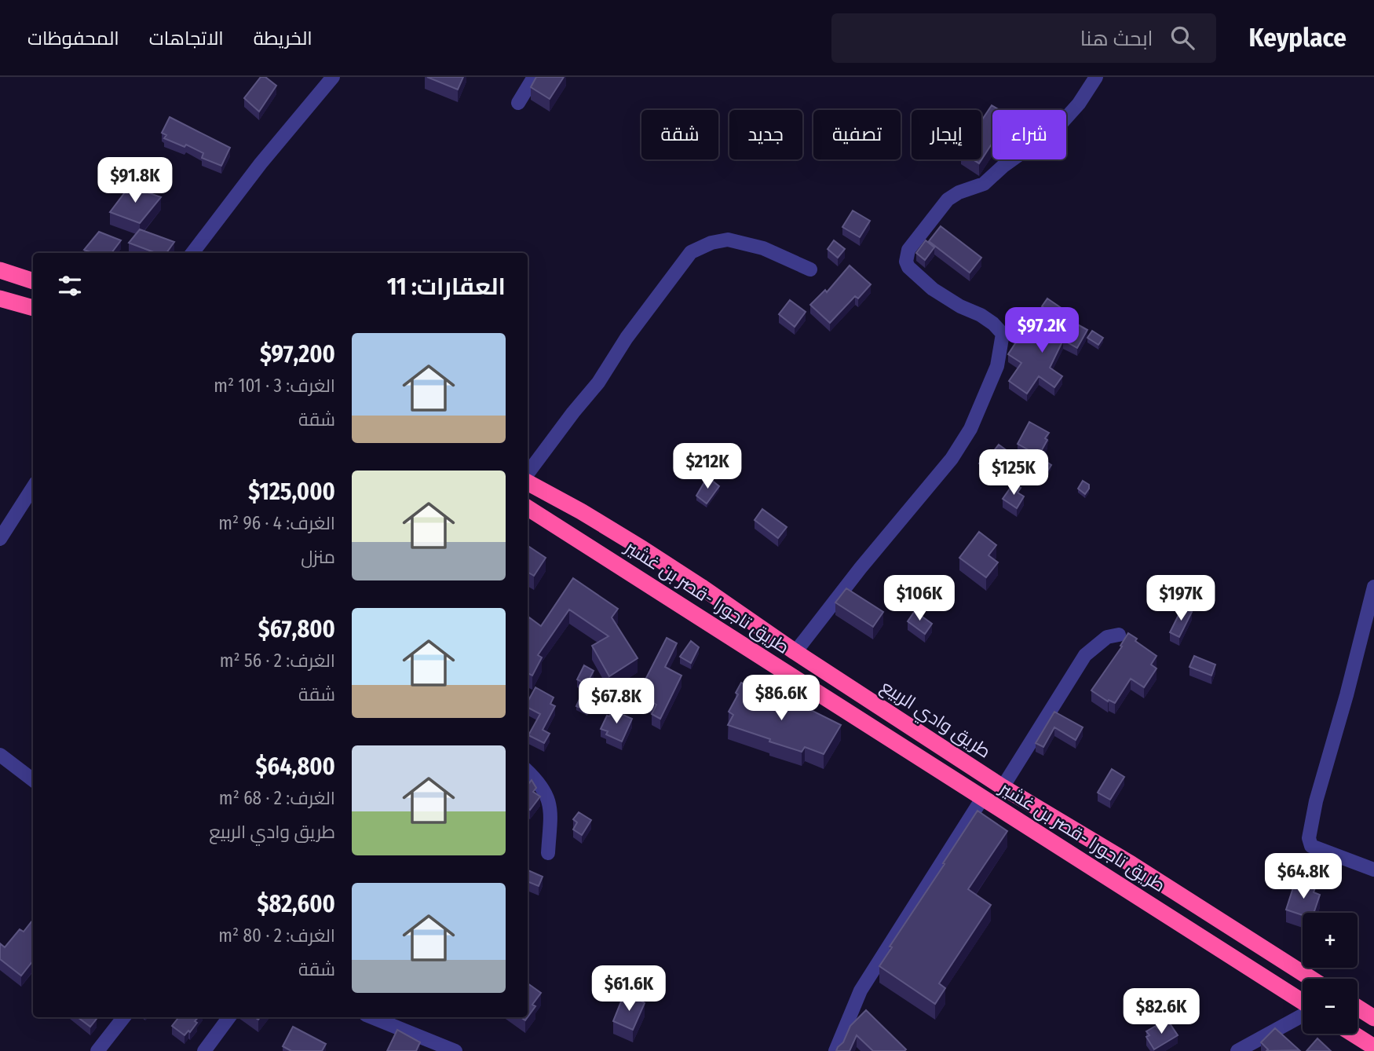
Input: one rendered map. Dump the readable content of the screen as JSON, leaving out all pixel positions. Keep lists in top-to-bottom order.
{
  "streets": {
    "highway": ["طريق تاجورا -قصر بن غشير", "طريق وادي الربيع"]
  },
  "page": {
    "header": "Keyplace",
    "search": "ابحث هنا",
    "nav": ["الخريطة", "الاتجاهات", "المحفوظات"],
    "chip": [
      "شراء",
      "إيجار",
      "تصفية",
      "جديد",
      "شقة"
    ],
    "price": [
      "$91.8K",
      "$97.2K",
      "$212K",
      "$125K",
      "$106K",
      "$197K",
      "$86.6K",
      "$67.8K",
      "$64.8K",
      "$61.6K",
      "$82.6K"
    ],
    "heading": "العقارات: 11",
    "list": [
      {
        "name": "$97,200",
        "note": "الغرف: 3 · 101 m² · شقة"
      },
      {
        "name": "$125,000",
        "note": "الغرف: 4 · 96 m² · منزل"
      },
      {
        "name": "$67,800",
        "note": "الغرف: 2 · 56 m² · شقة"
      },
      {
        "name": "$64,800",
        "note": "الغرف: 2 · 68 m² · طريق وادي الربيع"
      },
      {
        "name": "$82,600",
        "note": "الغرف: 2 · 80 m² · شقة"
      }
    ],
    "map_buttons": ["+", "−"]
  }
}
